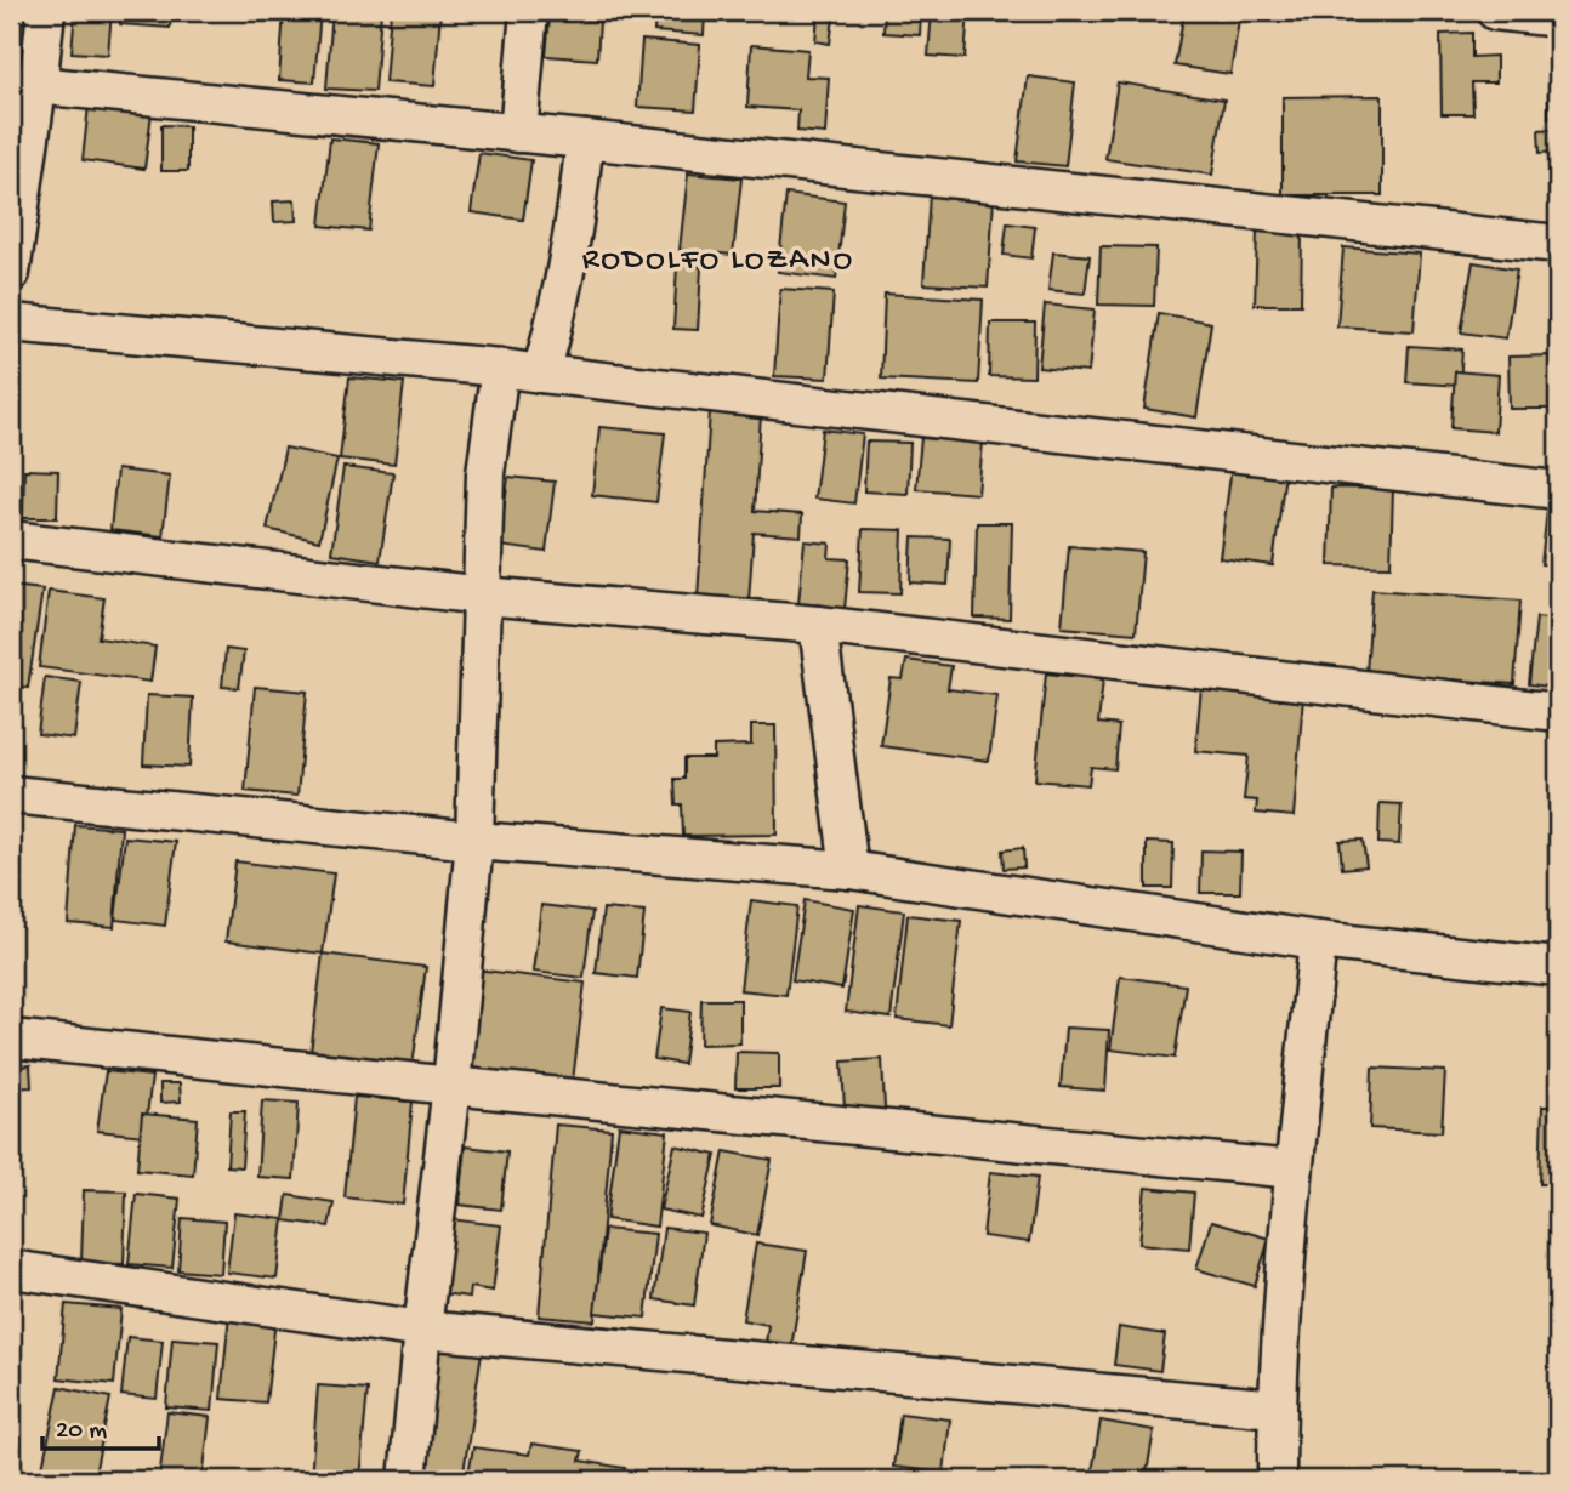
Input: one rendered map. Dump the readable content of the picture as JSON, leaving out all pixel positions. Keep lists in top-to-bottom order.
{
  "districts": ["RODOLFO LOZANO"],
  "scale_bar": "20 m"
}
